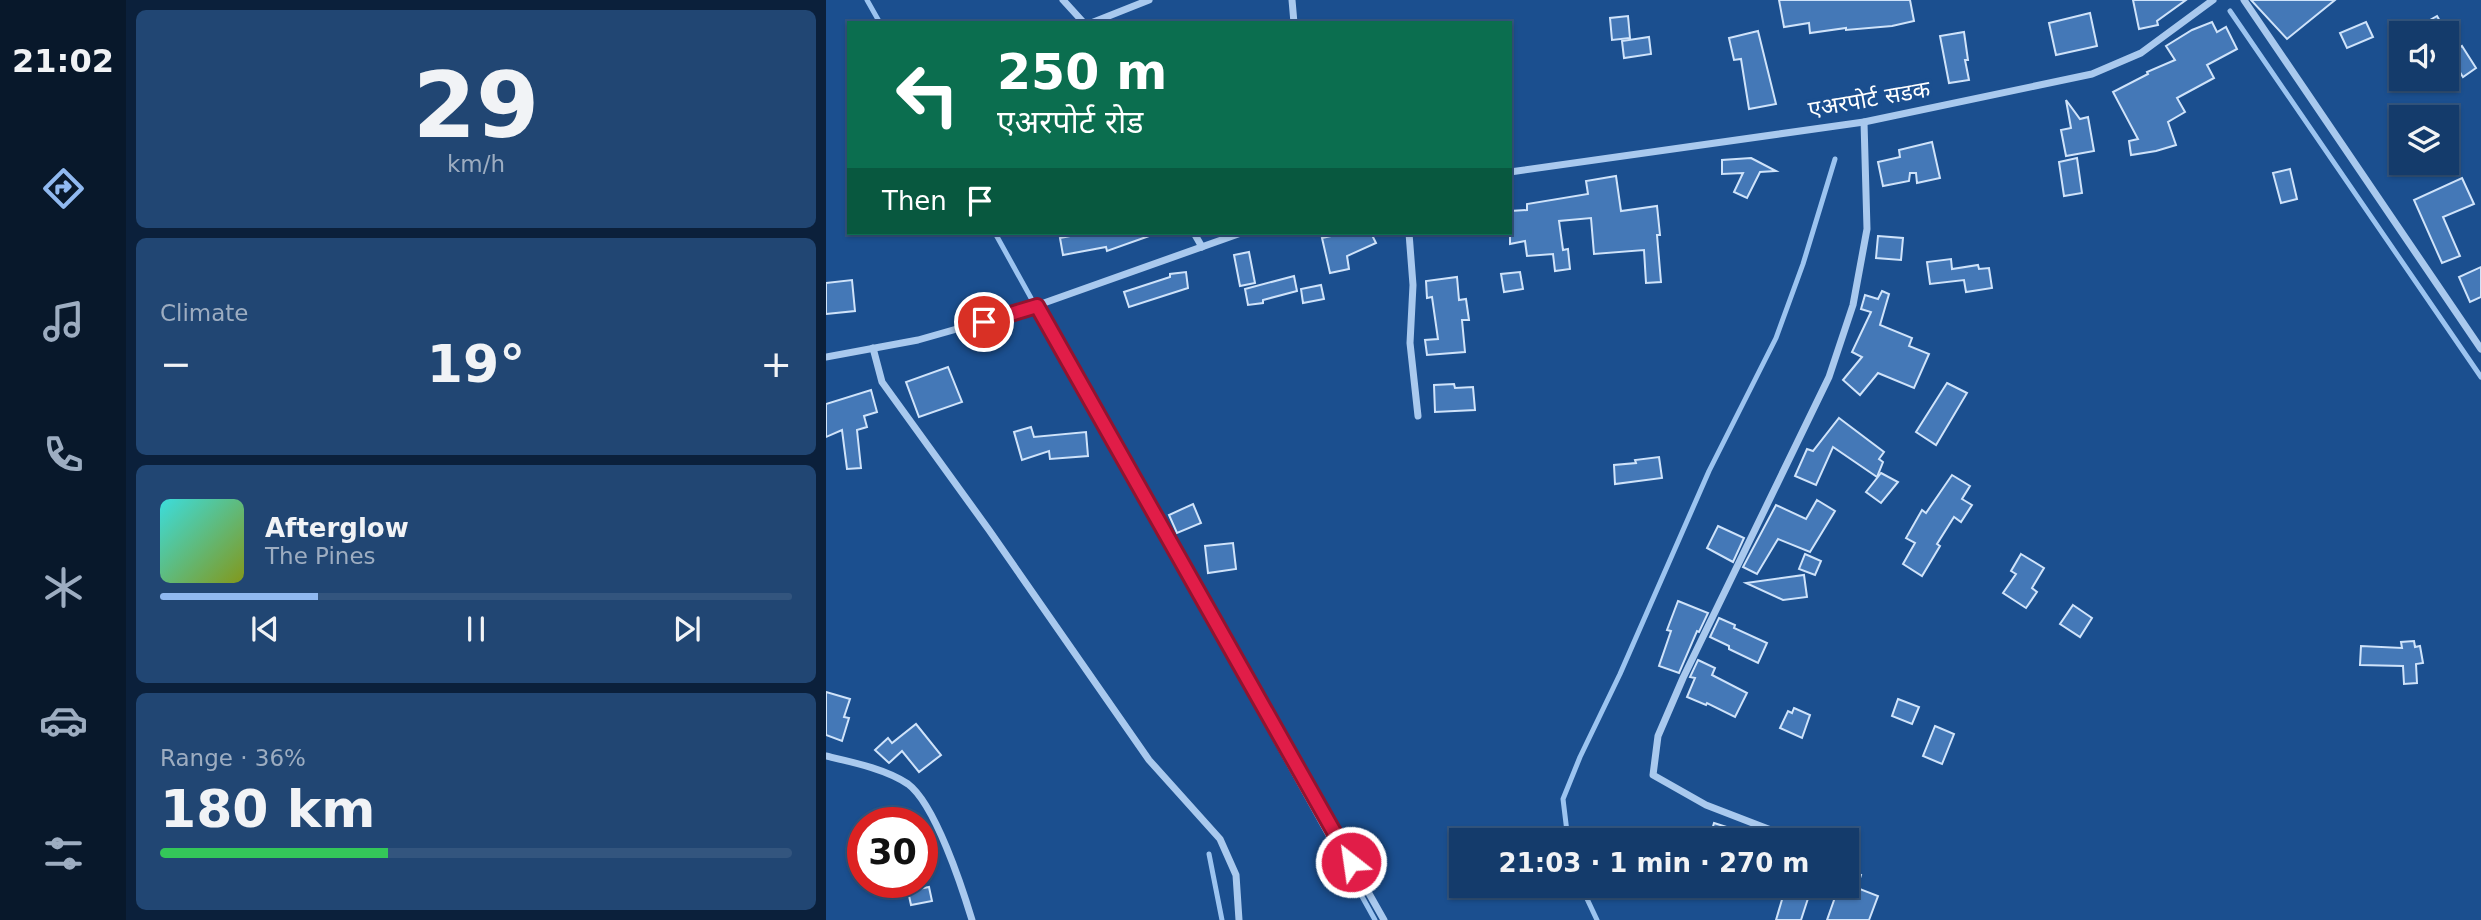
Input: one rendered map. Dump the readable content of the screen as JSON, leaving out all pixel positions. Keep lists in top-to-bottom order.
{
  "streets": {
    "street": ["एअरपोर्ट सडक"]
  },
  "page": {
    "tabs": "21:02",
    "tile": [
      ["29", "km/h"],
      "Climate",
      ["Range · 36%", "180 km"]
    ],
    "turn": ["250 m", "एअरपोर्ट रोड"],
    "then": "Then",
    "heat": ["−", "19°", "+"],
    "song": ["Afterglow", "The Pines"],
    "limit": "30",
    "trip": "21:03 · 1 min · 270 m"
  }
}
